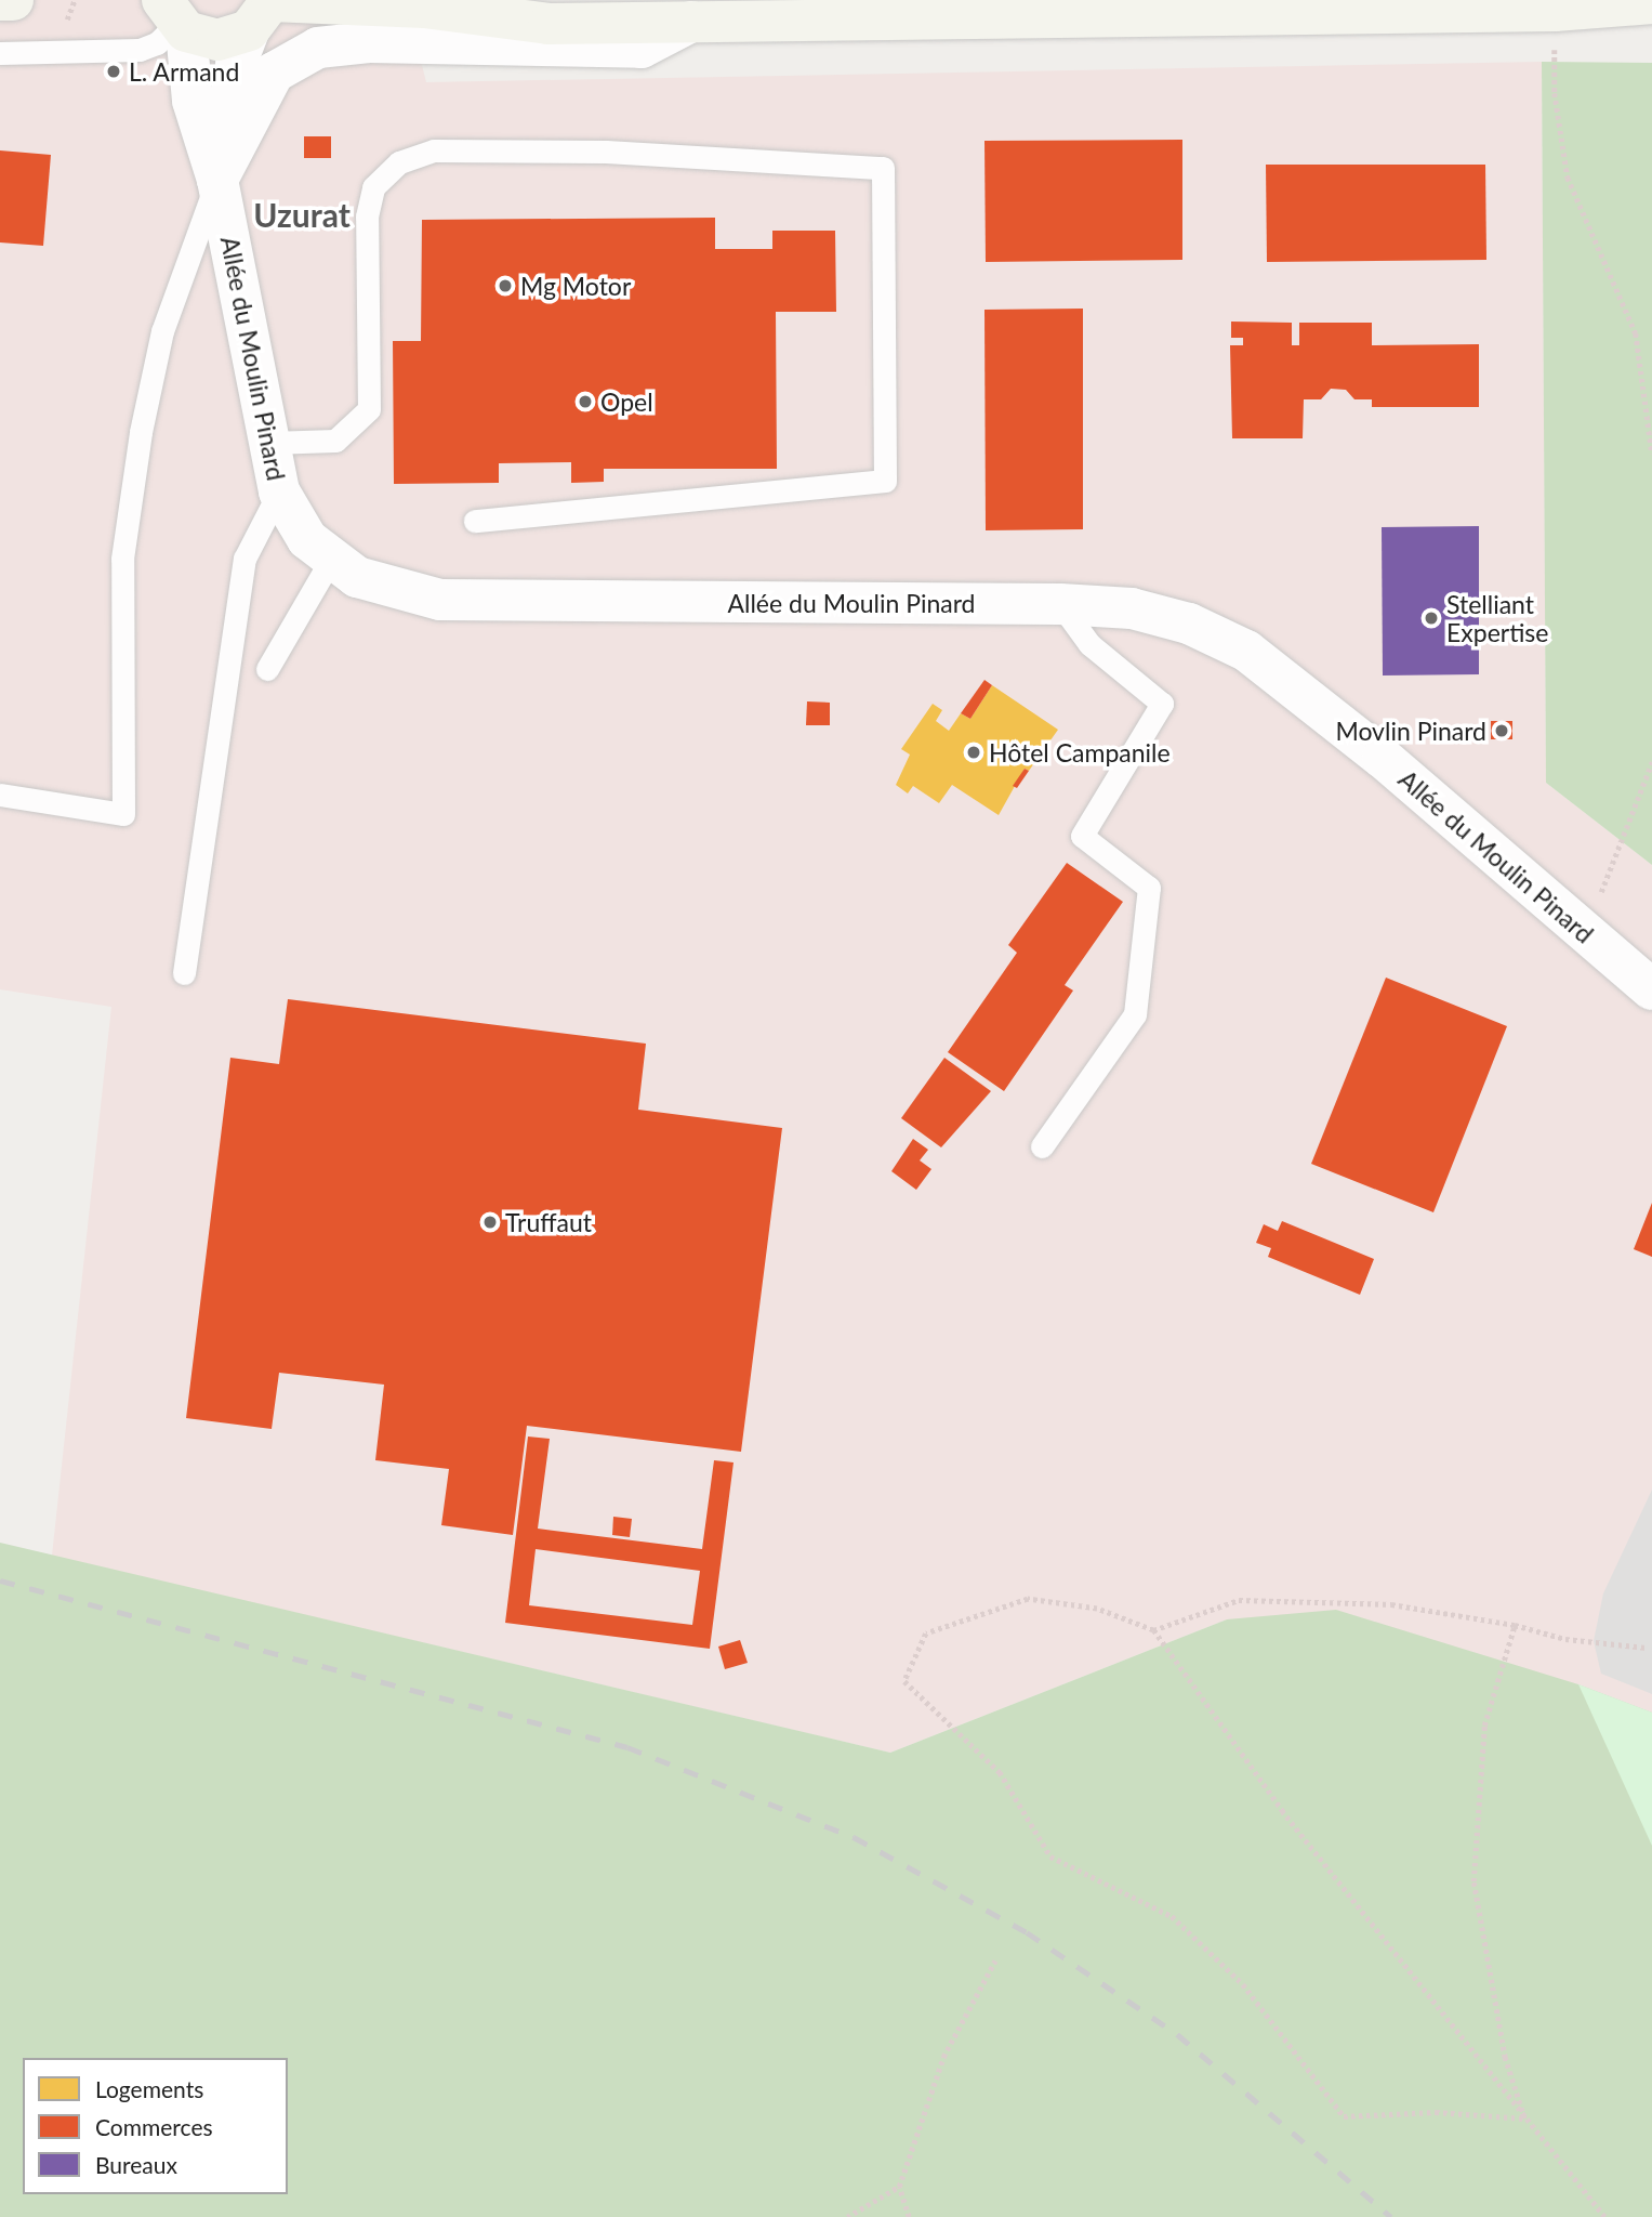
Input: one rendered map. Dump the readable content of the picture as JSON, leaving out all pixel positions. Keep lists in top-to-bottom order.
{
  "streets": {
    "street": ["Allée du Moulin Pinard"]
  },
  "districts": ["Uzurat"],
  "places": [
    "L. Armand",
    "Mg Motor",
    "Opel",
    "Stelliant Expertise",
    "Movlin Pinard",
    "Hôtel Campanile",
    "Truffaut"
  ],
  "legend": ["Logements", "Commerces", "Bureaux"]
}
